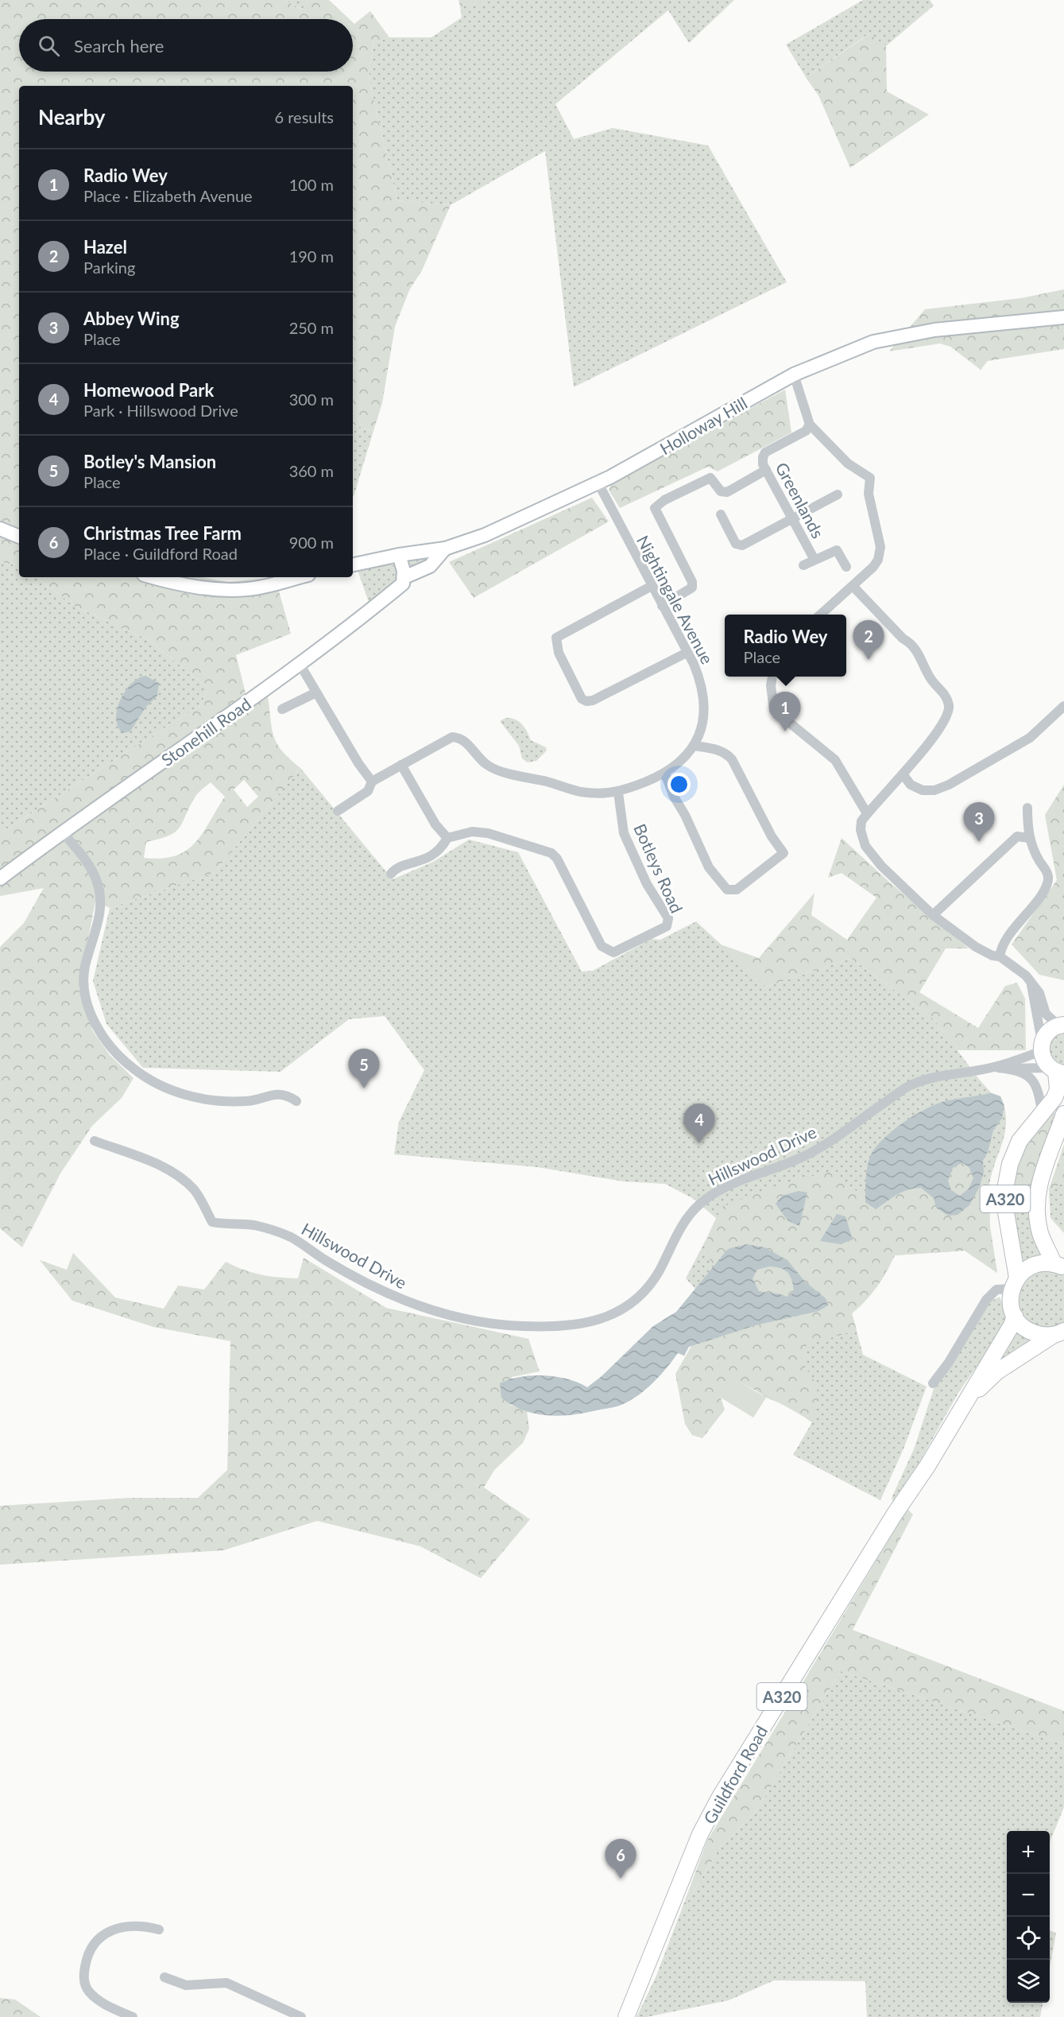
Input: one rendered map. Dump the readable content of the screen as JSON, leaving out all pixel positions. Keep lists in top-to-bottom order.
{
  "streets": {
    "main road": [
      "Holloway Hill",
      "Stonehill Road",
      "A320",
      "Guildford Road"
    ],
    "street": [
      "Greenlands",
      "Nightingale Avenue",
      "Botleys Road",
      "Hillswood Drive"
    ]
  },
  "crossings": [
    ["Holloway Hill", "Nightingale Avenue"],
    ["Holloway Hill", "Stonehill Road"],
    ["Nightingale Avenue", "Botleys Road"],
    ["Hillswood Drive", "A320"],
    ["A320", "Guildford Road"]
  ],
  "page": {
    "search": "Search here",
    "heading": ["Nearby", "6 results"],
    "list": [
      {
        "mark": "1",
        "name": "Radio Wey",
        "note": "Place · Elizabeth Avenue",
        "value": "100 m"
      },
      {
        "mark": "2",
        "name": "Hazel",
        "note": "Parking",
        "value": "190 m"
      },
      {
        "mark": "3",
        "name": "Abbey Wing",
        "note": "Place",
        "value": "250 m"
      },
      {
        "mark": "4",
        "name": "Homewood Park",
        "note": "Park · Hillswood Drive",
        "value": "300 m"
      },
      {
        "mark": "5",
        "name": "Botley's Mansion",
        "note": "Place",
        "value": "360 m"
      },
      {
        "mark": "6",
        "name": "Christmas Tree Farm",
        "note": "Place · Guildford Road",
        "value": "900 m"
      }
    ],
    "popup": ["Radio Wey", "Place"],
    "pins": [
      "2",
      "1",
      "3",
      "5",
      "4",
      "6"
    ],
    "map_buttons": ["+", "−"]
  }
}
